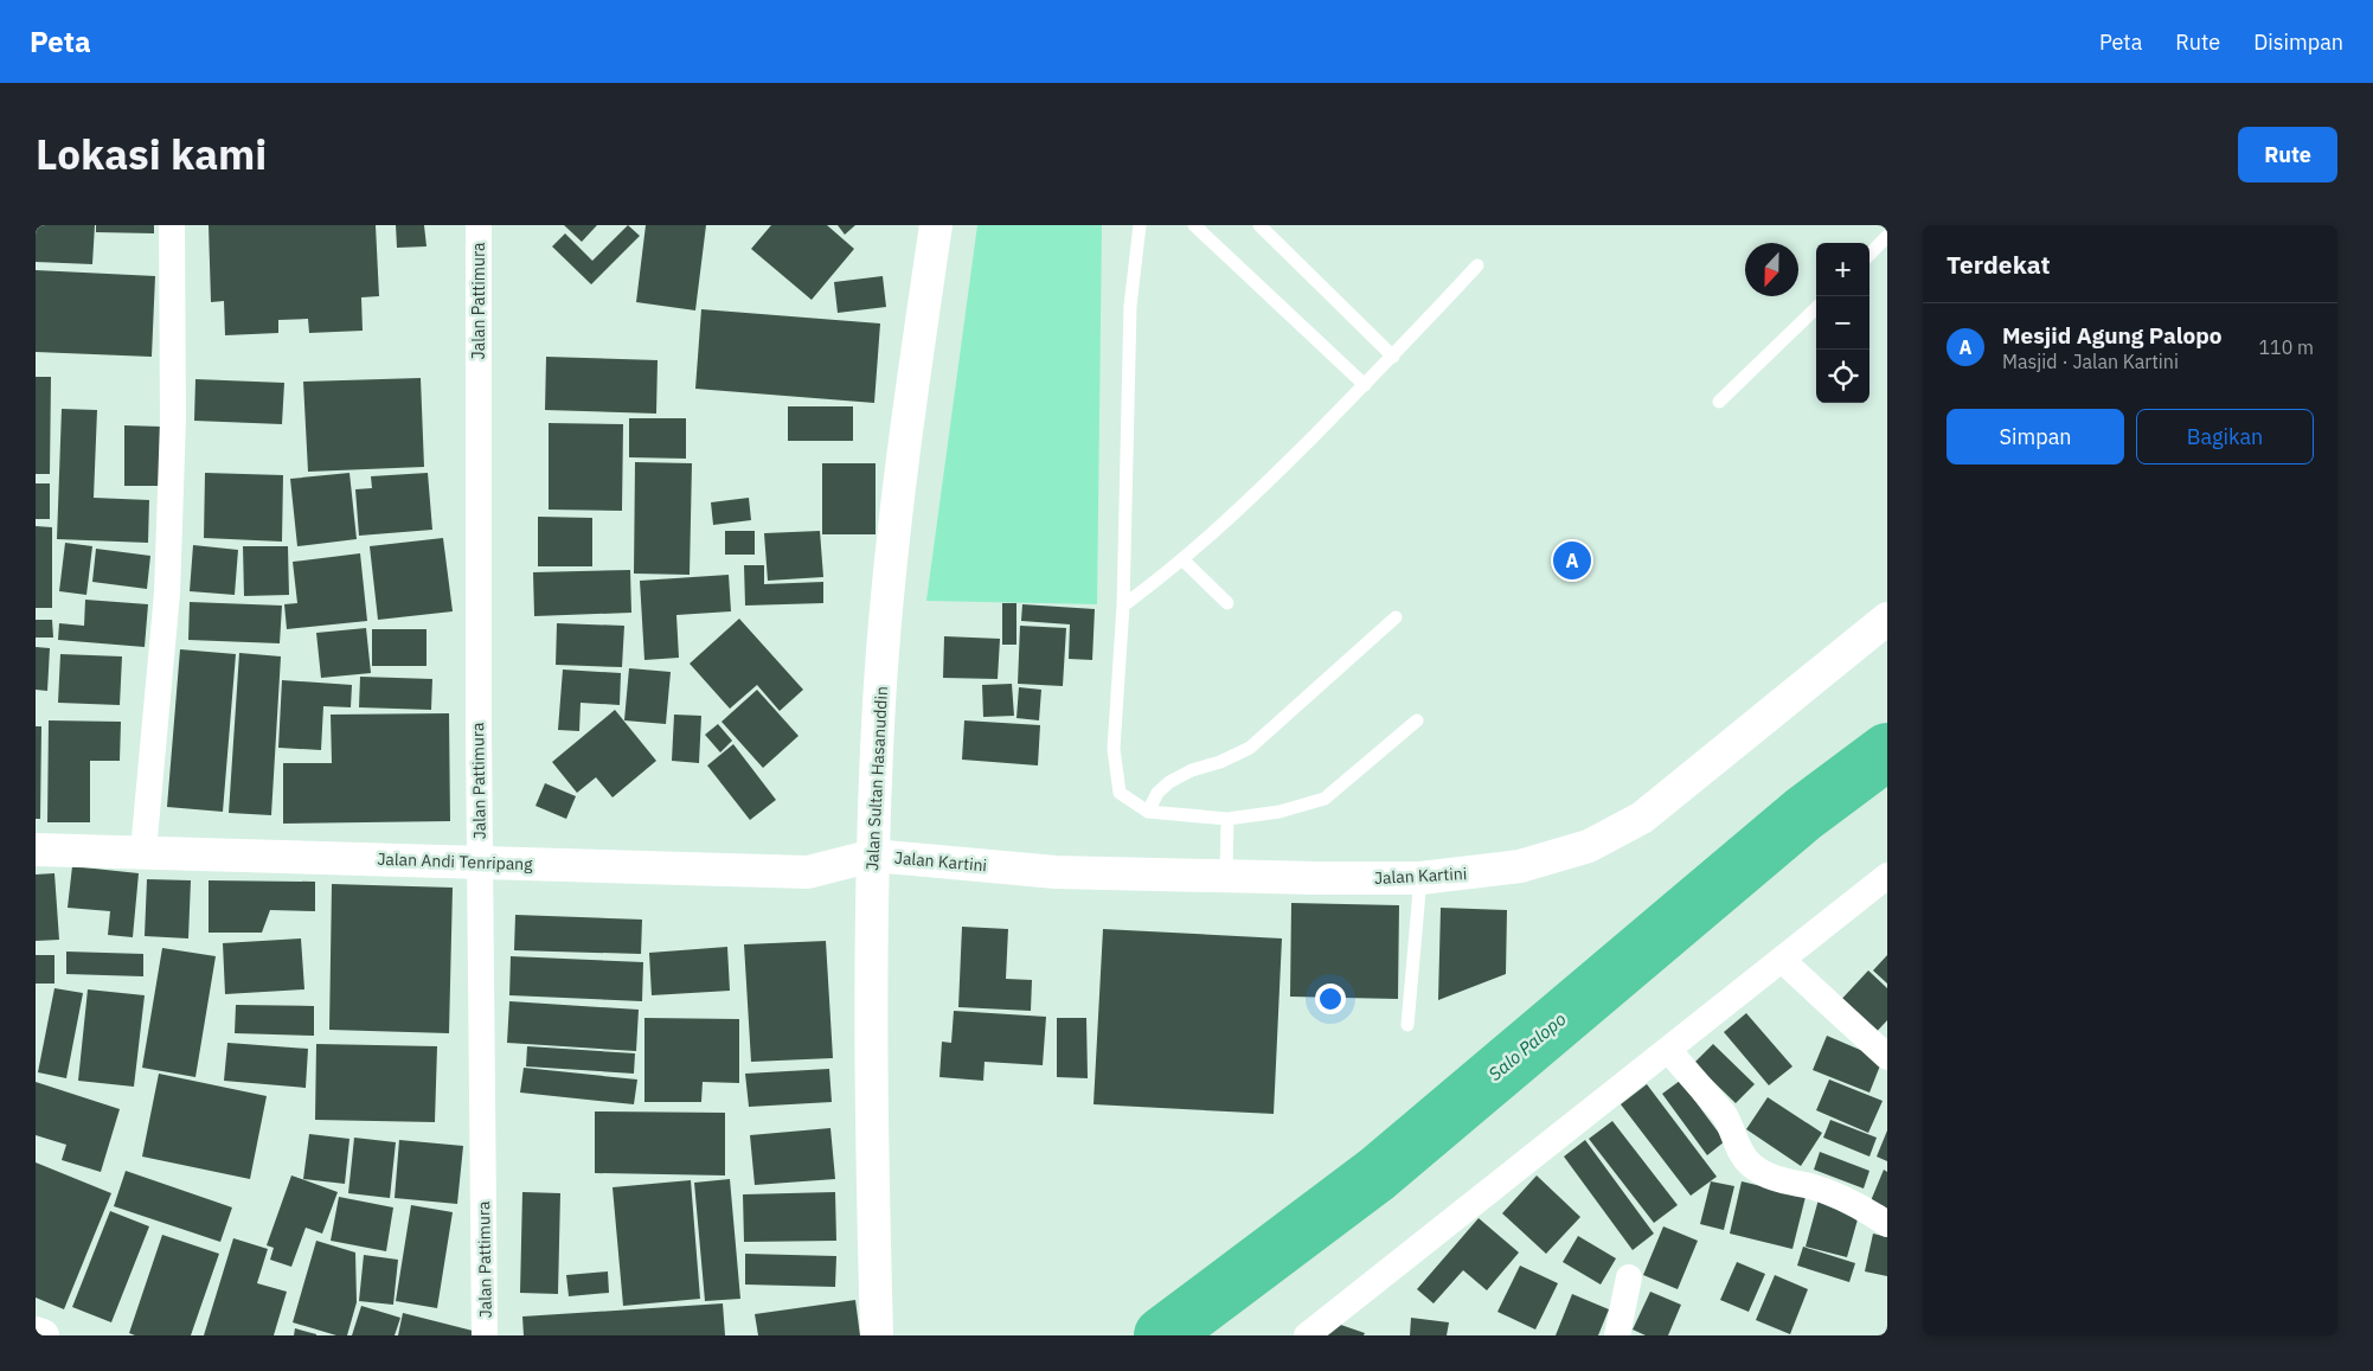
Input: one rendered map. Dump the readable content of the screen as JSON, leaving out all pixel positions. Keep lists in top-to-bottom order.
{
  "streets": {
    "main road": ["Jalan Sultan Hasanuddin", "Jalan Andi Tenripang", "Jalan Kartini"],
    "street": ["Jalan Pattimura"]
  },
  "crossings": [
    ["Jalan Pattimura", "Jalan Andi Tenripang"],
    ["Jalan Sultan Hasanuddin", "Jalan Andi Tenripang"],
    ["Jalan Sultan Hasanuddin", "Jalan Kartini"],
    ["Jalan Andi Tenripang", "Jalan Kartini"]
  ],
  "water": ["Salo Palopo"],
  "north": "bottom",
  "page": {
    "header": "Peta",
    "nav": ["Peta", "Rute", "Disimpan"],
    "title": "Lokasi kami",
    "buttons": [
      "Rute",
      ["Simpan", "Bagikan"]
    ],
    "heading": "Terdekat",
    "map_buttons": ["+", "−"],
    "list": [
      {
        "mark": "A",
        "name": "Mesjid Agung Palopo",
        "note": "Masjid · Jalan Kartini",
        "value": "110 m"
      }
    ],
    "pins": "A"
  }
}
